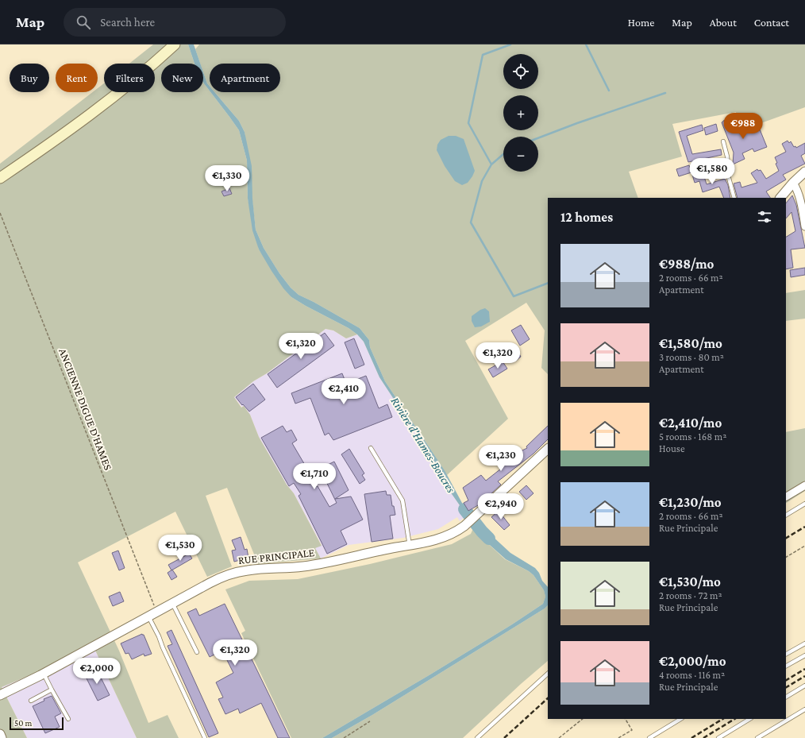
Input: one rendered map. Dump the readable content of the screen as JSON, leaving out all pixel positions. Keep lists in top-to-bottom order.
{
  "streets": {
    "street": ["RUE PRINCIPALE"],
    "path": ["ANCIENNE DIGUE D'HAMES"]
  },
  "crossings": [
    ["ANCIENNE DIGUE D'HAMES", "RUE PRINCIPALE"]
  ],
  "water": ["Rivière d'Hames-Boucres"],
  "scale_bar": "50 m",
  "page": {
    "header": "Map",
    "search": "Search here",
    "nav": [
      "Home",
      "Map",
      "About",
      "Contact"
    ],
    "map_buttons": ["+", "−"],
    "chip": [
      "Buy",
      "Rent",
      "Filters",
      "New",
      "Apartment"
    ],
    "price": [
      "€988",
      "€1,580",
      "€1,330",
      "€1,320",
      "€1,320",
      "€2,410",
      "€1,230",
      "€1,710",
      "€2,940",
      "€1,530",
      "€1,320",
      "€2,000"
    ],
    "heading": "12 homes",
    "list": [
      {
        "name": "€988/mo",
        "note": "2 rooms · 66 m² · Apartment"
      },
      {
        "name": "€1,580/mo",
        "note": "3 rooms · 80 m² · Apartment"
      },
      {
        "name": "€2,410/mo",
        "note": "5 rooms · 168 m² · House"
      },
      {
        "name": "€1,230/mo",
        "note": "2 rooms · 66 m² · Rue Principale"
      },
      {
        "name": "€1,530/mo",
        "note": "2 rooms · 72 m² · Rue Principale"
      },
      {
        "name": "€2,000/mo",
        "note": "4 rooms · 116 m² · Rue Principale"
      }
    ],
    "scale": "50 m"
  }
}
